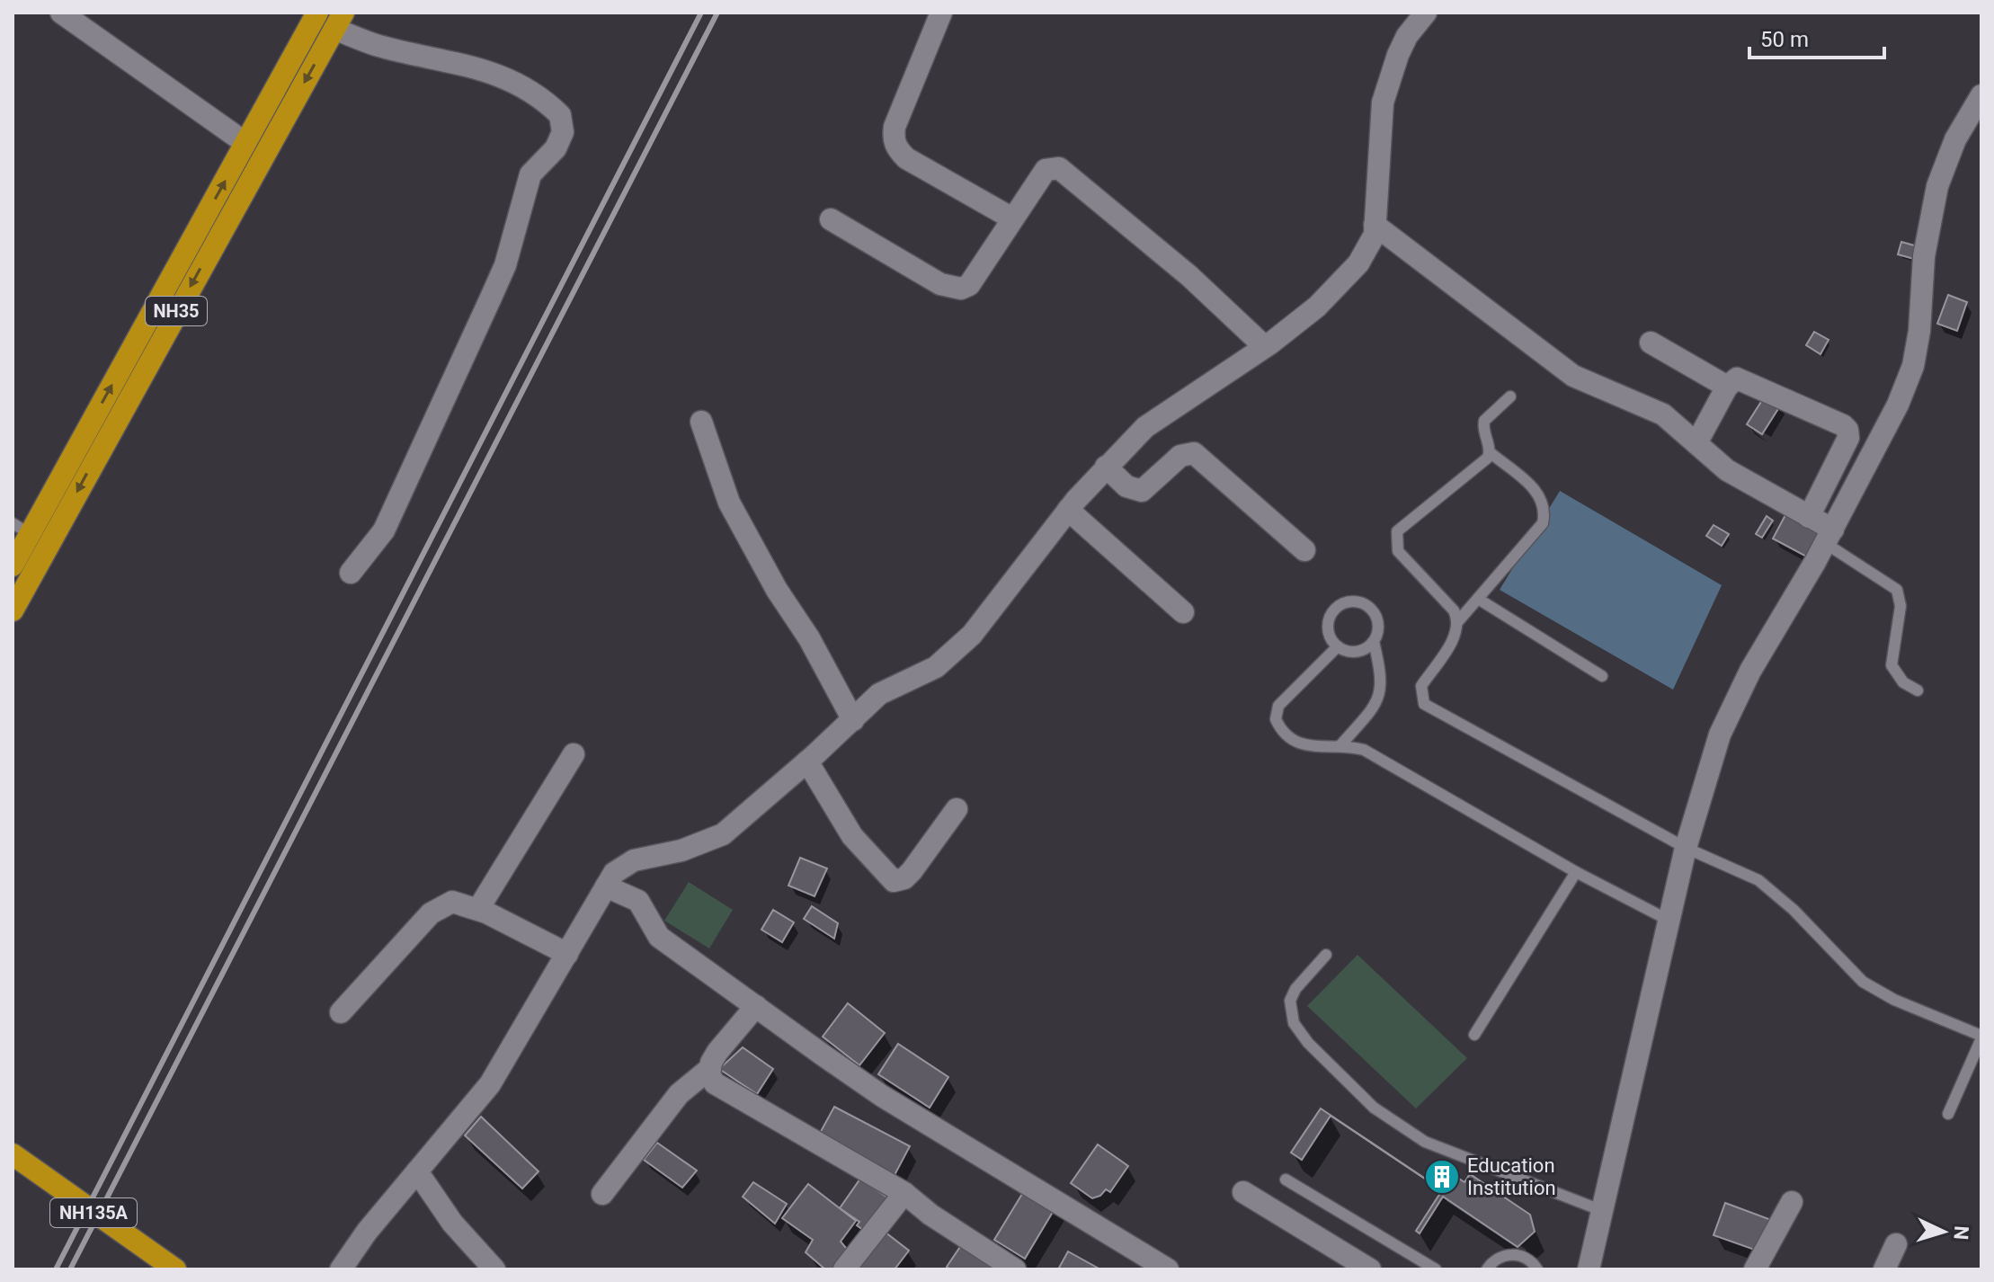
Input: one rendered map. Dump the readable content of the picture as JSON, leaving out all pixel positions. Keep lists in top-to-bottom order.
{
  "streets": {
    "highway": ["NH35", "NH135A"]
  },
  "places": {
    "building": ["Education Institution"]
  },
  "scale_bar": "50 m",
  "north": "right"
}
